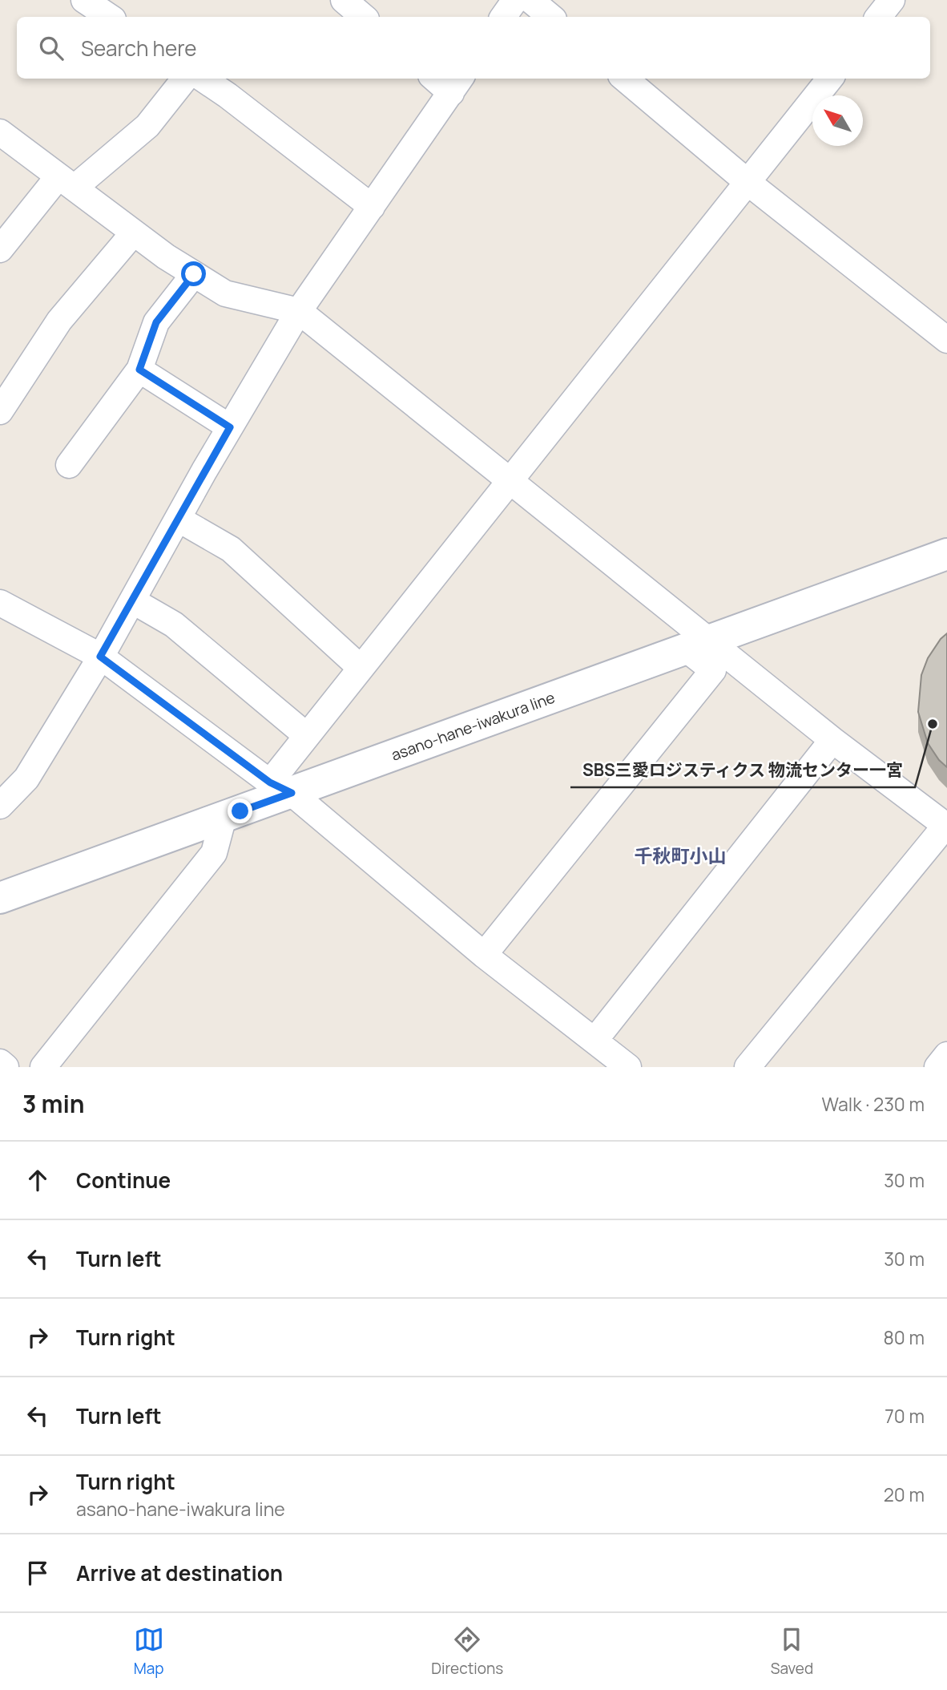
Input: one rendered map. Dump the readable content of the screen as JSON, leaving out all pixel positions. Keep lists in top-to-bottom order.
{
  "streets": {
    "main road": ["asano-hane-iwakura line"]
  },
  "districts": ["千秋町小山"],
  "places": ["SBS三愛ロジスティクス 物流センター一宮"],
  "north": "top left",
  "page": {
    "search": "Search here",
    "heading": ["3 min", "Walk · 230 m"],
    "list": [
      ["Continue", "30 m"],
      ["Turn left", "30 m"],
      ["Turn right", "80 m"],
      ["Turn left", "70 m"],
      ["Turn right", "asano-hane-iwakura line", "20 m"],
      "Arrive at destination"
    ],
    "nav": ["Map", "Directions", "Saved"]
  }
}
